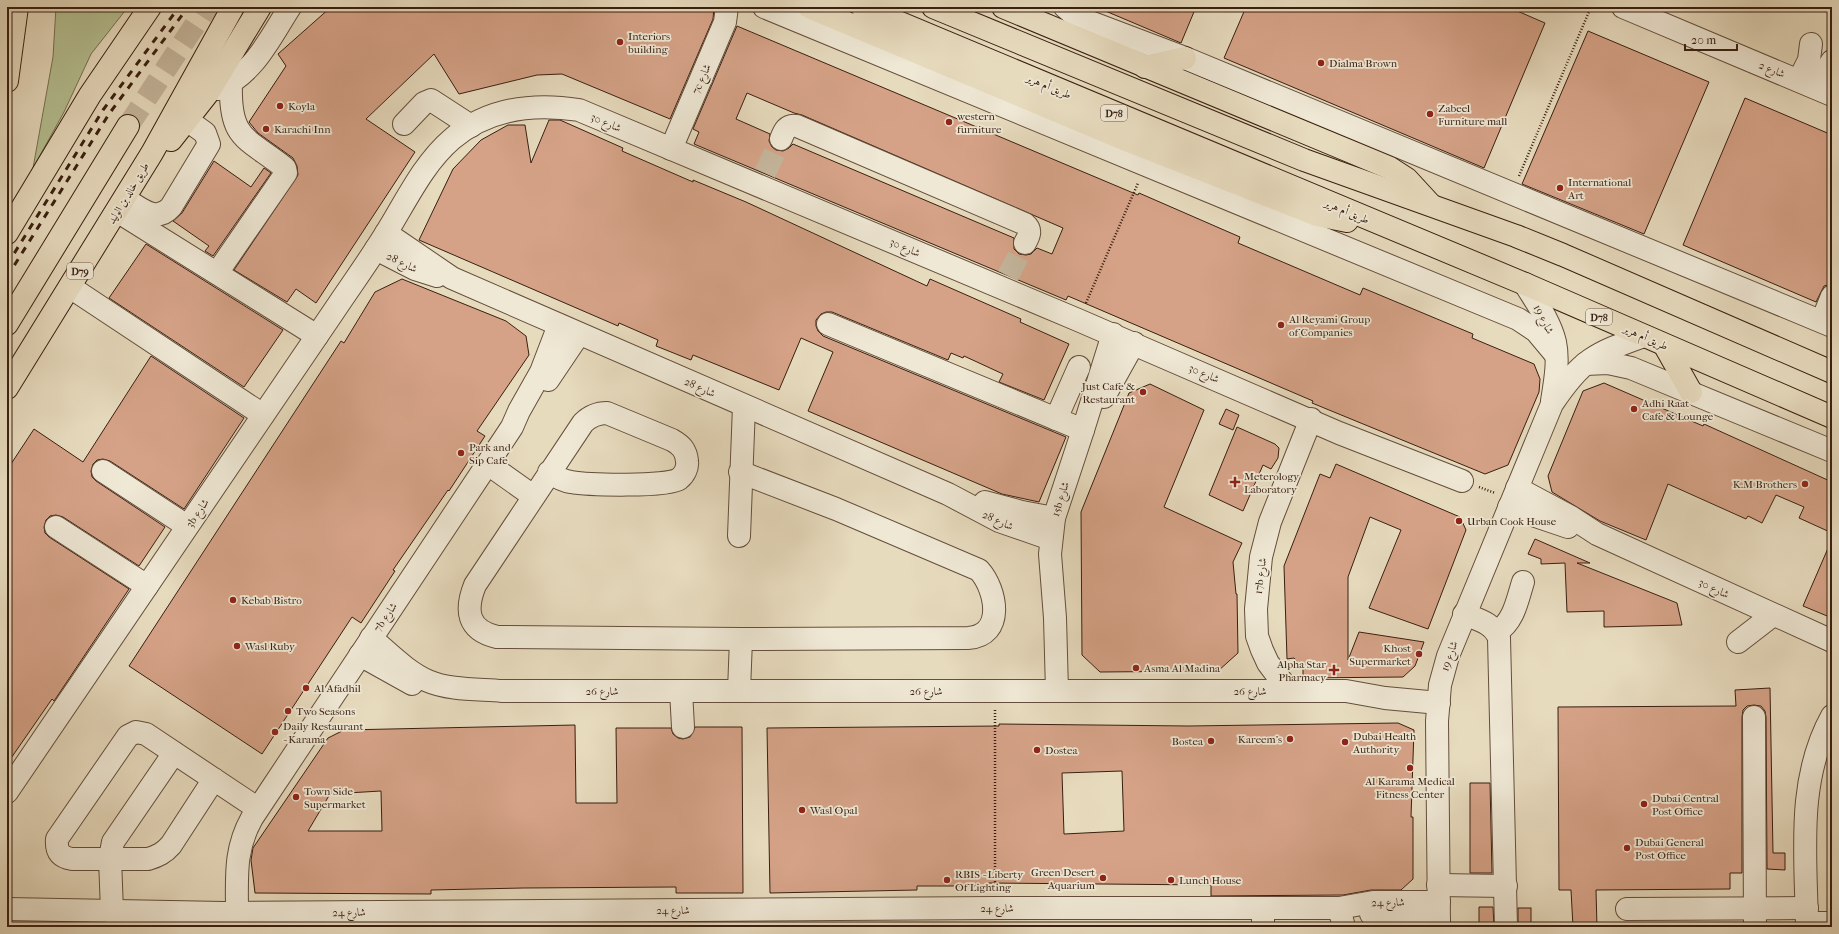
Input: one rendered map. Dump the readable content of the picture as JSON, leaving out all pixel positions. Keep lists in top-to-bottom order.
{
  "streets": {
    "main road": [
      "طريق أم هرير",
      "D78",
      "طريق خالد بن الوليد",
      "D79"
    ],
    "street": [
      "شارع 2",
      "7c شارع",
      "شارع 30",
      "شارع 28",
      "شارع 19",
      "15b شارع",
      "3b شارع",
      "17b شارع",
      "7b شارع",
      "شارع 26",
      "شارع 24"
    ]
  },
  "crossings": [
    ["7c شارع", "شارع 30"],
    ["طريق أم هرير", "شارع 19"],
    ["شارع 30", "شارع 28"],
    ["شارع 30", "شارع 19"],
    ["شارع 30", "15b شارع"],
    ["شارع 30", "3b شارع"],
    ["شارع 30", "17b شارع"],
    ["شارع 28", "15b شارع"],
    ["شارع 28", "3b شارع"],
    ["شارع 28", "7b شارع"],
    ["شارع 19", "شارع 26"],
    ["شارع 19", "شارع 24"],
    ["15b شارع", "شارع 26"],
    ["17b شارع", "شارع 26"],
    ["7b شارع", "شارع 26"],
    ["7b شارع", "شارع 24"]
  ],
  "places": {
    "other": [
      "Interiors building",
      "Dialma Brown",
      "Koyla",
      "Zabeel Furniture mall",
      "western furniture",
      "Karachi Inn",
      "International Art",
      "Al Reyami Group of Companies",
      "Just Cafe & Restaurant",
      "Adhi Raat Cafe & Lounge",
      "Park and Sip Cafe",
      "K.M Brothers",
      "Urban Cook House",
      "Kebab Bistro",
      "Wasl Ruby",
      "Khost Supermarket",
      "Asma Al Madina",
      "Al Afadhil",
      "Two Seasons",
      "Daily Restaurant - Karama",
      "Kareem's",
      "Bostea",
      "Dubai Health Authority",
      "Dostea",
      "Al Karama Medical Fitness Center",
      "Town Side Supermarket",
      "Dubai Central Post Office",
      "Wasl Opal",
      "Dubai General Post Office",
      "Green Desert Aquarium",
      "RBIS - Liberty Of Lighting",
      "Lunch House"
    ],
    "health": ["Meterology Laboratory", "Alpha Star Pharmacy"]
  },
  "scale_bar": "20 m"
}
